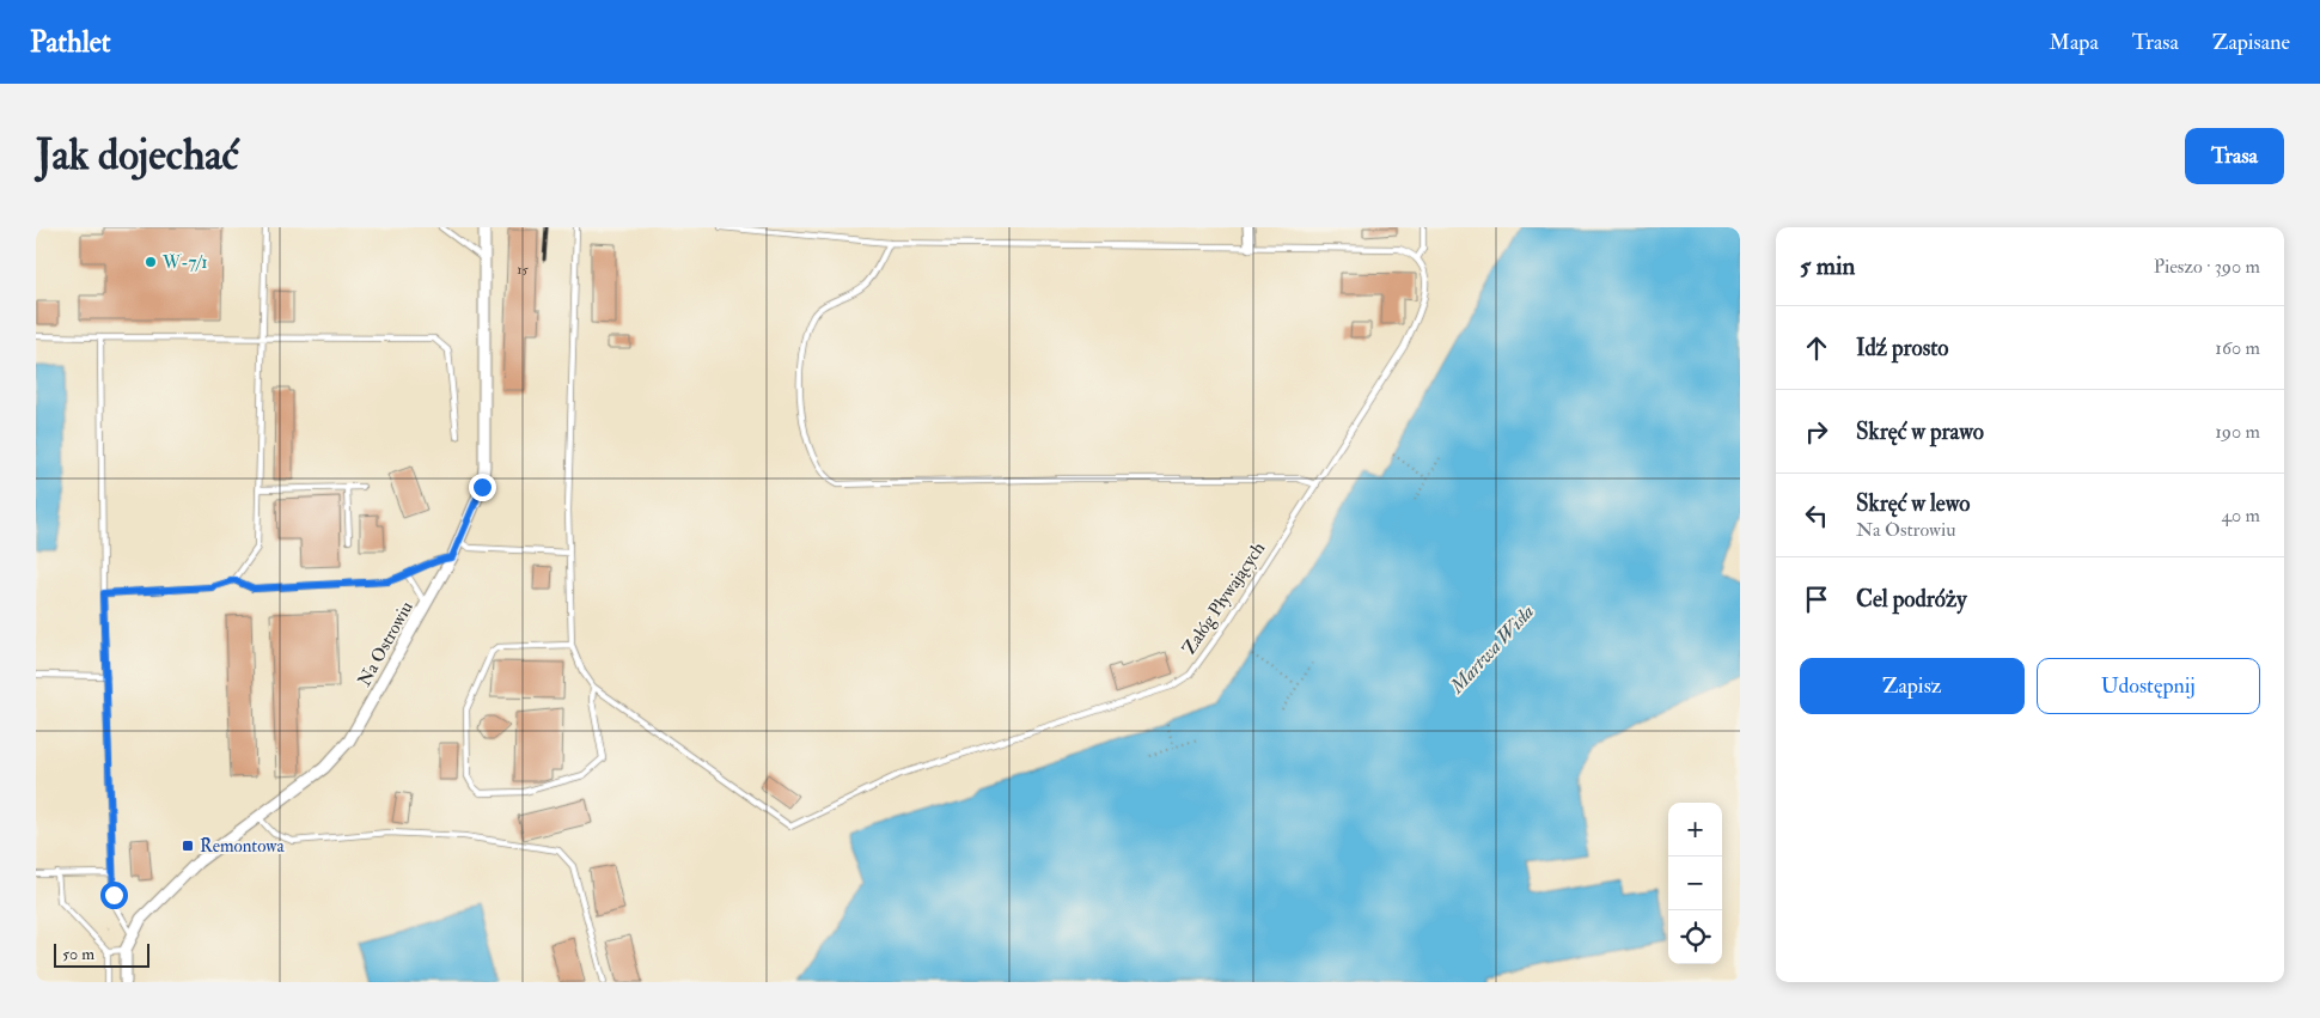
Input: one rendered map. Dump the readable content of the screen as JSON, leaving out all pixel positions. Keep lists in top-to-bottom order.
{
  "streets": {
    "street": ["Na Ostrowiu"],
    "lane": ["Załóg Pływających"]
  },
  "water": ["Martwa Wisła"],
  "places": {
    "other": ["W-7/1"],
    "transit": ["Remontowa"]
  },
  "house_numbers": ["15"],
  "scale_bar": "50 m",
  "page": {
    "header": "Pathlet",
    "nav": ["Mapa", "Trasa", "Zapisane"],
    "buttons": [
      "Trasa",
      ["Zapisz", "Udostępnij"]
    ],
    "title": "Jak dojechać",
    "heading": ["5 min", "Pieszo · 390 m"],
    "list": [
      ["Idź prosto", "160 m"],
      ["Skręć w prawo", "190 m"],
      ["Skręć w lewo", "Na Ostrowiu", "40 m"],
      "Cel podróży"
    ],
    "map_buttons": ["+", "−"],
    "scale": "50 m"
  }
}
